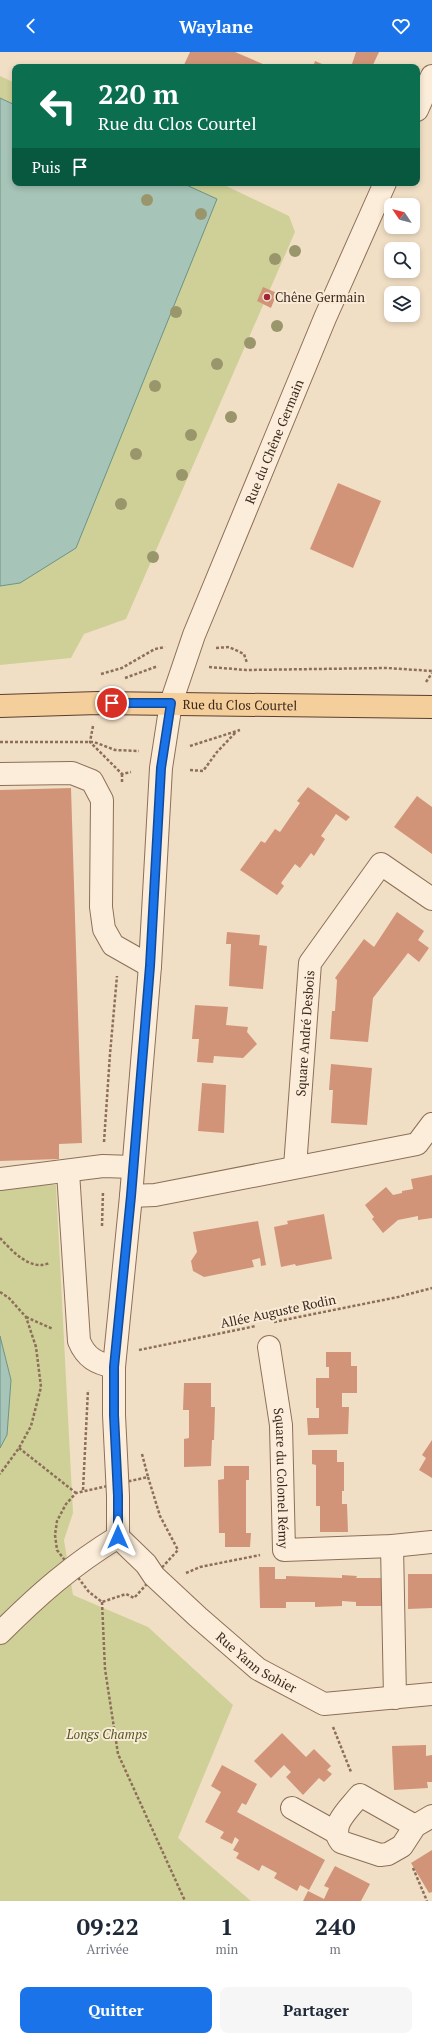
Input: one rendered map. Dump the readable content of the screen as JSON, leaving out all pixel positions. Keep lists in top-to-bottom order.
{
  "streets": {
    "main road": ["Rue du Clos Courtel"],
    "street": [
      "Rue du Chêne Germain",
      "Square André Desbois",
      "Square du Colonel Rémy",
      "Rue Yann Sohier"
    ],
    "path": ["Allée Auguste Rodin"]
  },
  "crossings": [
    ["Rue du Chêne Germain", "Rue du Clos Courtel"],
    ["Rue du Chêne Germain", "Rue Yann Sohier"]
  ],
  "parks": ["Longs Champs"],
  "places": ["Chêne Germain"],
  "north": "top left",
  "page": {
    "header": "Waylane",
    "turn": ["220 m", "Rue du Clos Courtel"],
    "then": "Puis",
    "eta": [
      "09:22",
      "Arrivée",
      "1",
      "min",
      "240",
      "m"
    ],
    "buttons": ["Quitter", "Partager"]
  }
}
